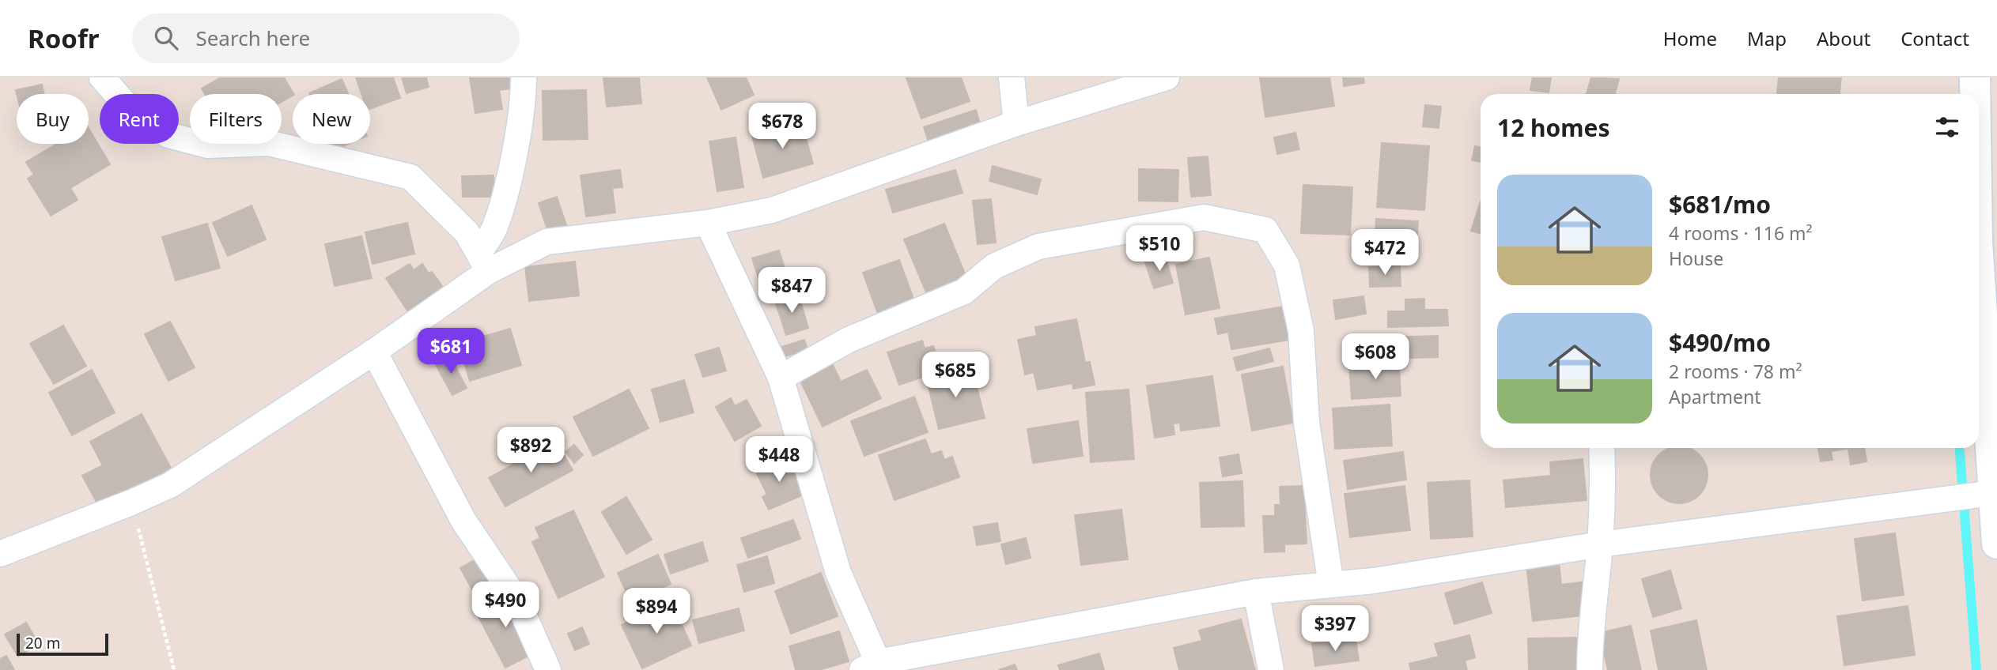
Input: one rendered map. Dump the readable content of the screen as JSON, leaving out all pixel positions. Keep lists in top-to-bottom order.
{
  "scale_bar": "20 m",
  "page": {
    "header": "Roofr",
    "search": "Search here",
    "nav": [
      "Home",
      "Map",
      "About",
      "Contact"
    ],
    "chip": [
      "Buy",
      "Rent",
      "Filters",
      "New"
    ],
    "heading": "12 homes",
    "price": [
      "$678",
      "$510",
      "$472",
      "$847",
      "$681",
      "$608",
      "$685",
      "$892",
      "$448",
      "$490",
      "$894",
      "$397"
    ],
    "list": [
      {
        "name": "$681/mo",
        "note": "4 rooms · 116 m² · House"
      },
      {
        "name": "$490/mo",
        "note": "2 rooms · 78 m² · Apartment"
      }
    ],
    "scale": "20 m"
  }
}
